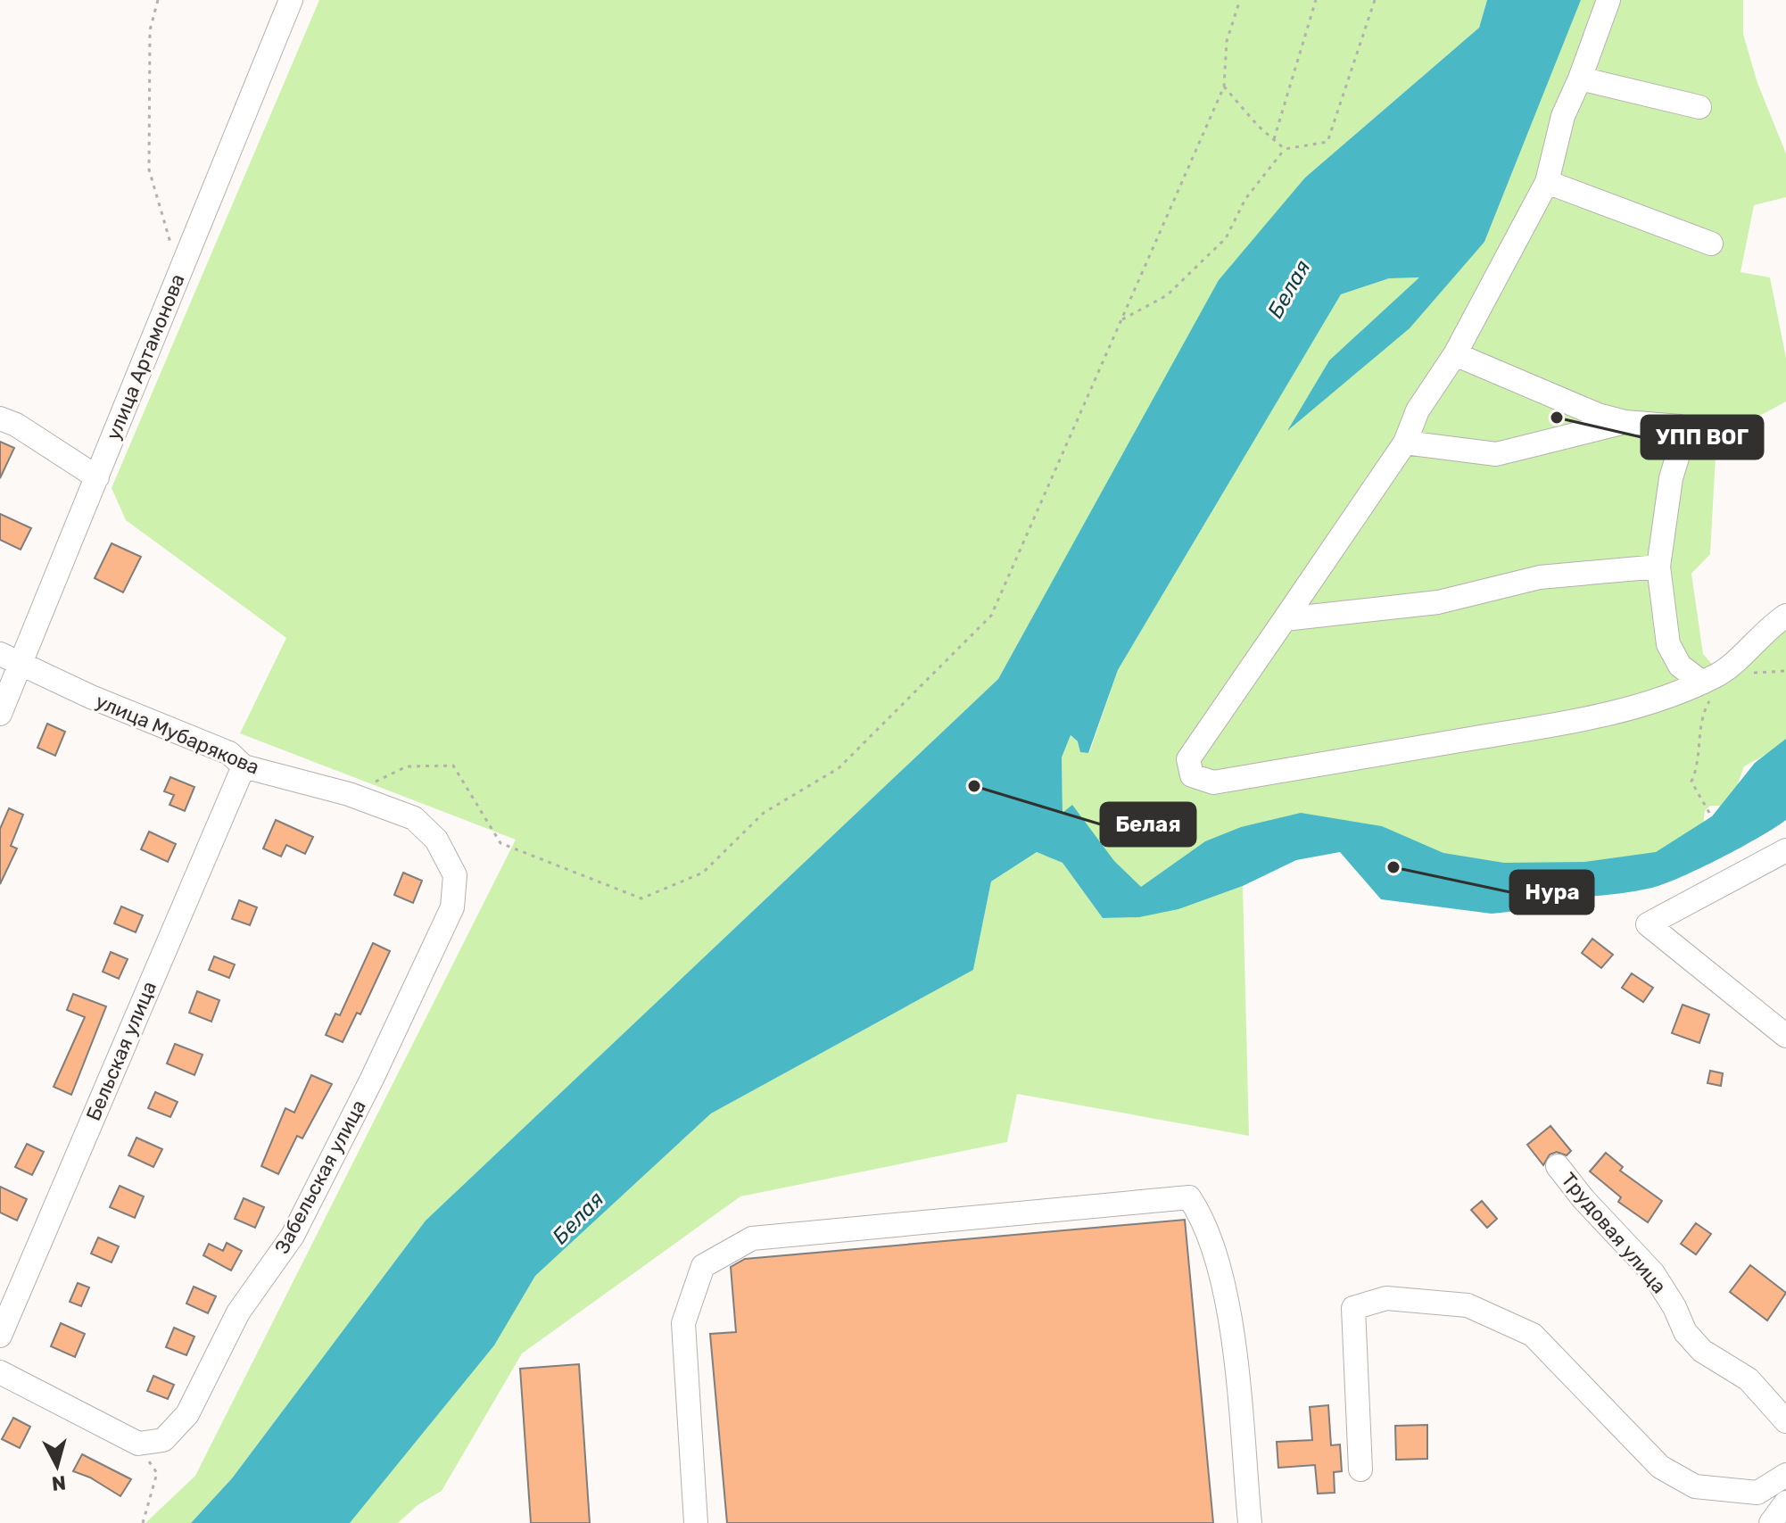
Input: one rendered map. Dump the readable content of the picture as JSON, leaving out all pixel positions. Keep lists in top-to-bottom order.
{
  "streets": {
    "street": [
      "улица Артамонова",
      "улица Мубарякова",
      "Бельская улица",
      "Забельская улица",
      "Трудовая улица"
    ]
  },
  "crossings": [
    ["улица Артамонова", "улица Мубарякова"],
    ["улица Мубарякова", "Бельская улица"],
    ["улица Мубарякова", "Забельская улица"]
  ],
  "water": ["Белая"],
  "places": ["УПП ВОГ", "Белая", "Нура"],
  "north": "bottom"
}
